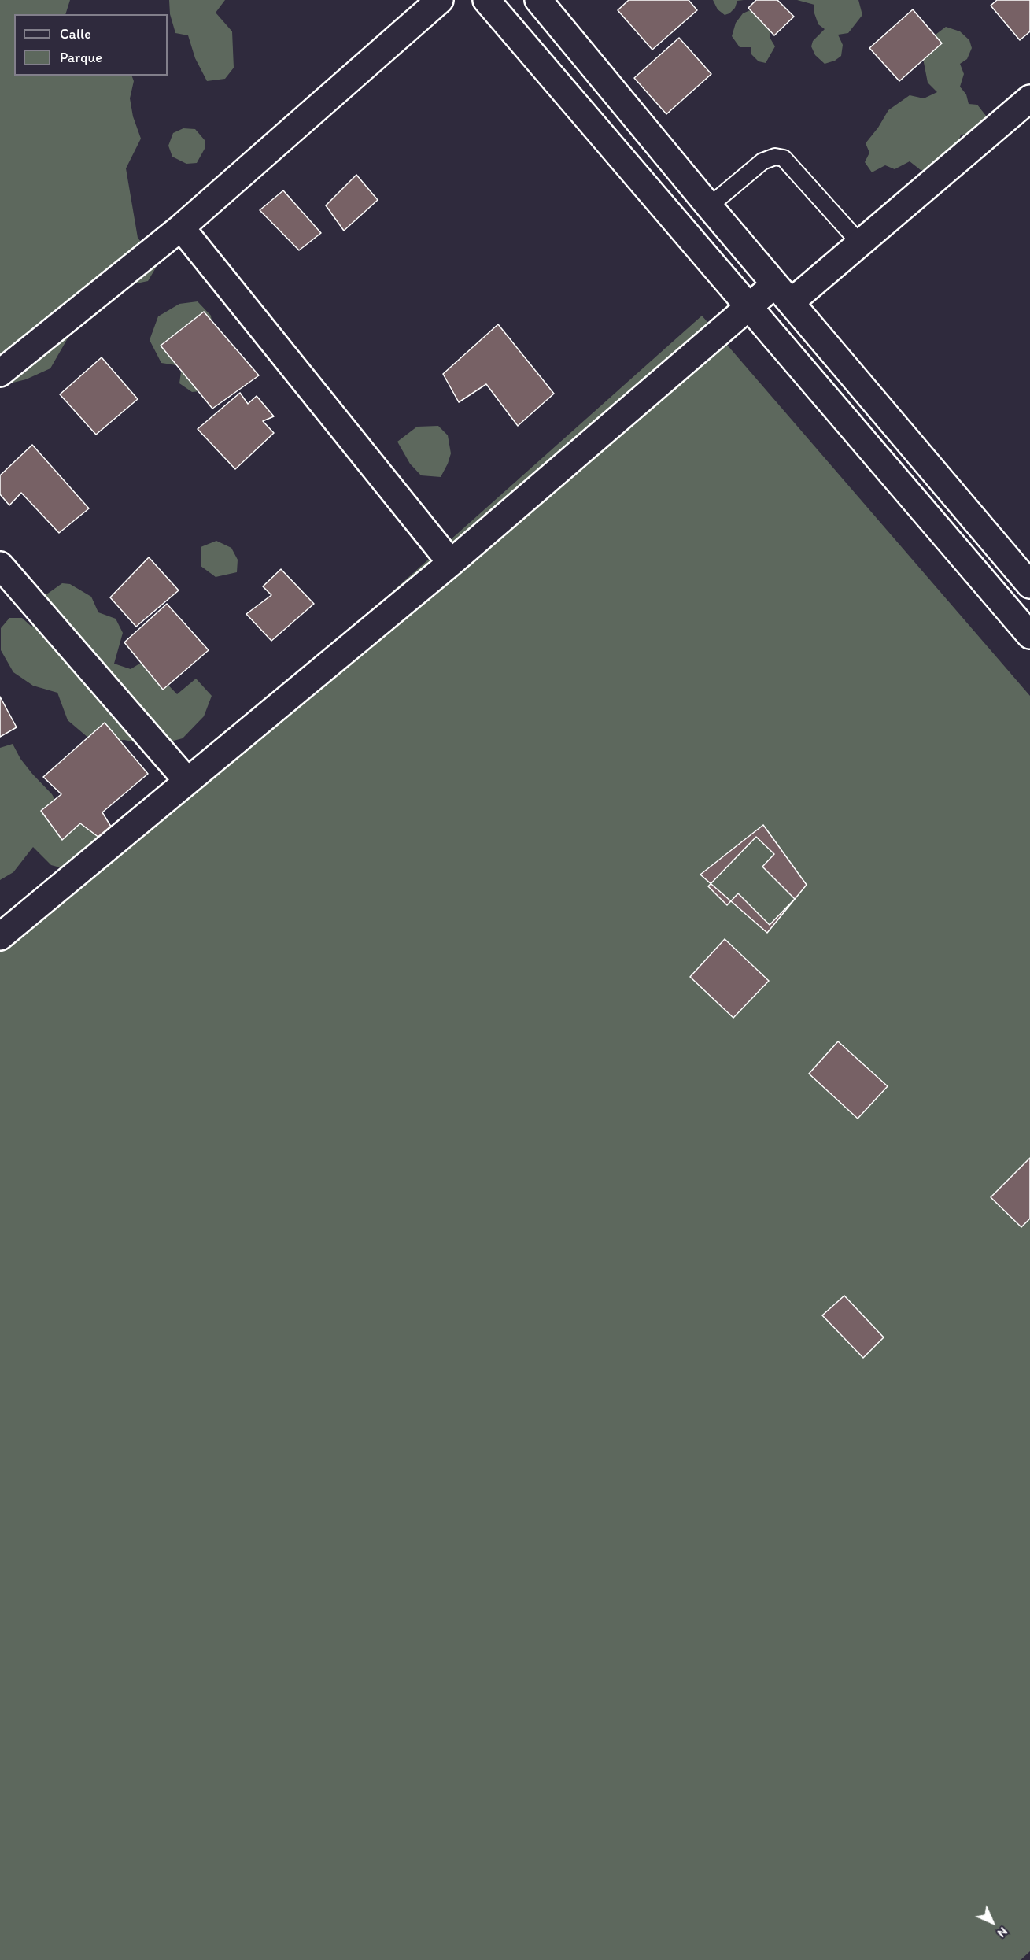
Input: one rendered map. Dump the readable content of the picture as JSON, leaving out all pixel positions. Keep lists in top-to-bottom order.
{
  "legend": ["Calle", "Parque"],
  "north": "bottom right"
}
